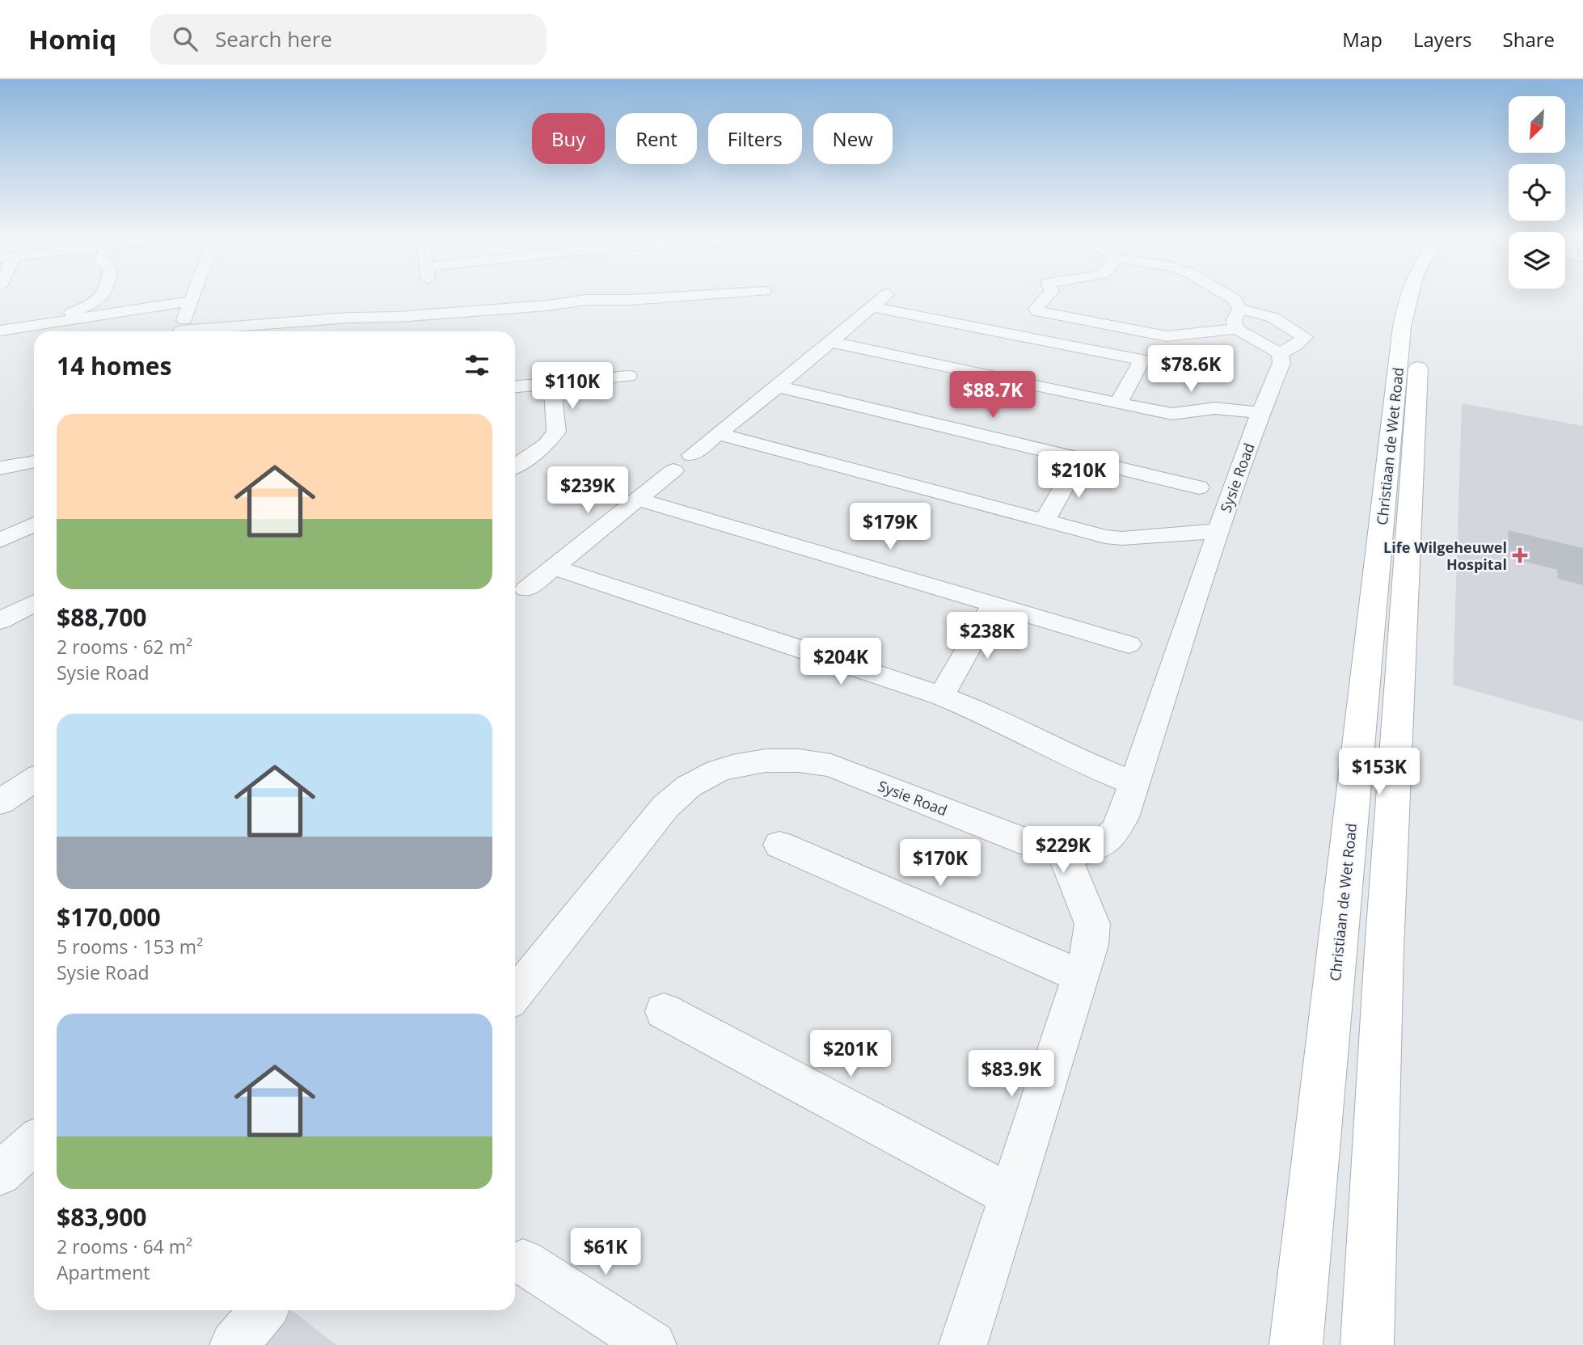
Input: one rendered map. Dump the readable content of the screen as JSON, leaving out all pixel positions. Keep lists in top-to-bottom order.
{
  "streets": {
    "main road": ["Christiaan de Wet Road"],
    "street": ["Sysie Road"]
  },
  "places": {
    "health": ["Life Wilgeheuwel Hospital"]
  },
  "north": "bottom left",
  "page": {
    "header": "Homiq",
    "search": "Search here",
    "nav": ["Map", "Layers", "Share"],
    "chip": [
      "Buy",
      "Rent",
      "Filters",
      "New"
    ],
    "heading": "14 homes",
    "price": [
      "$78.6K",
      "$110K",
      "$88.7K",
      "$210K",
      "$239K",
      "$179K",
      "$238K",
      "$204K",
      "$153K",
      "$229K",
      "$170K",
      "$201K",
      "$83.9K",
      "$61K"
    ],
    "list": [
      {
        "name": "$88,700",
        "note": "2 rooms · 62 m² · Sysie Road"
      },
      {
        "name": "$170,000",
        "note": "5 rooms · 153 m² · Sysie Road"
      },
      {
        "name": "$83,900",
        "note": "2 rooms · 64 m² · Apartment"
      }
    ]
  }
}
